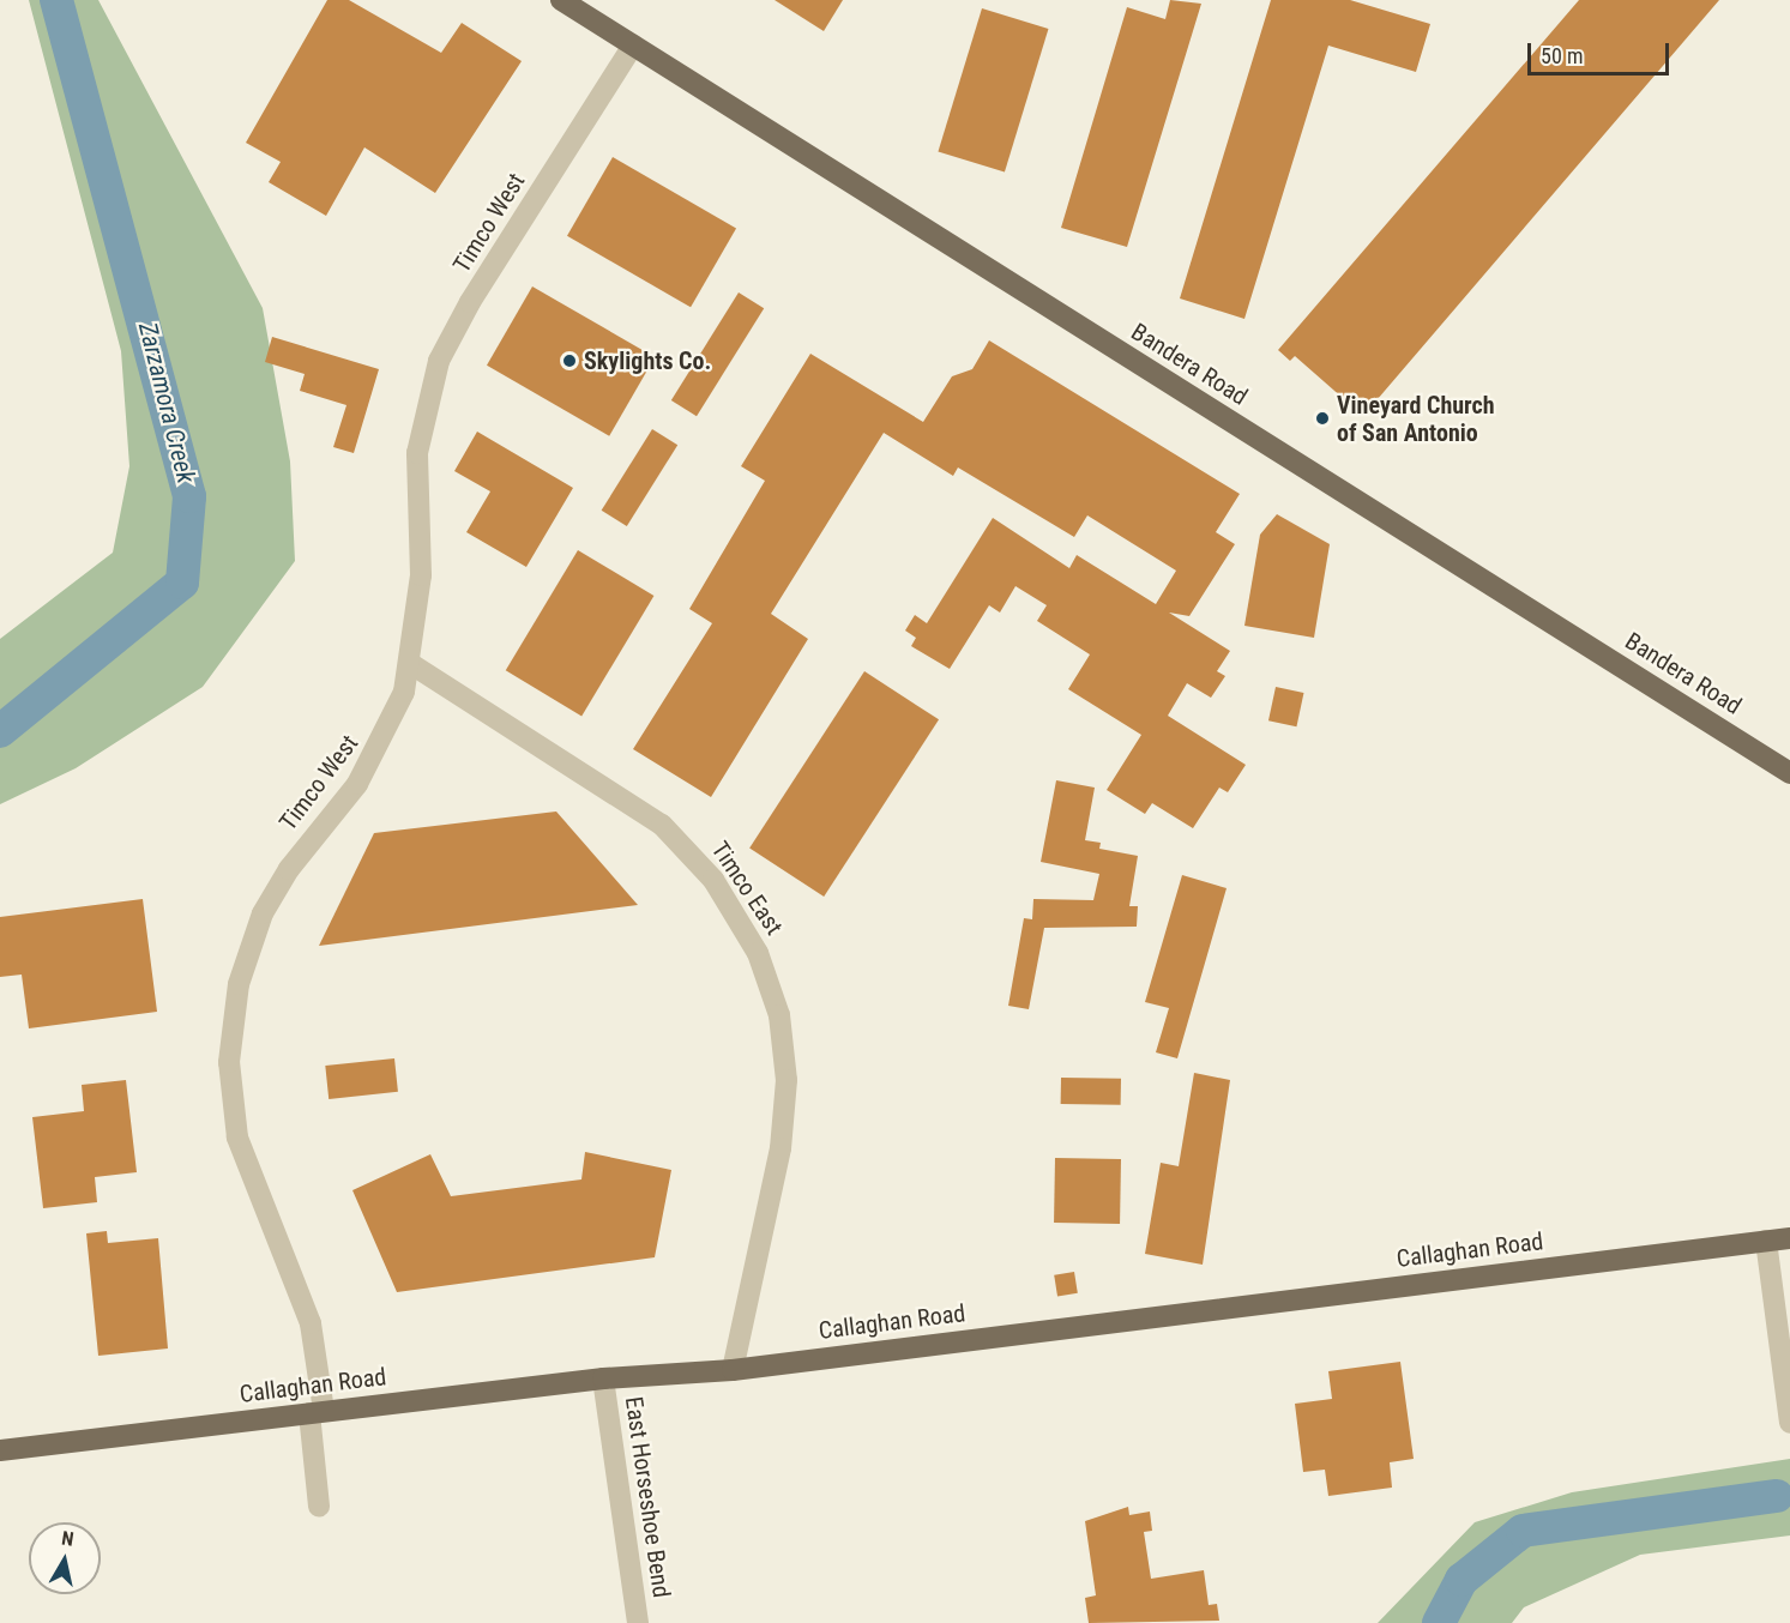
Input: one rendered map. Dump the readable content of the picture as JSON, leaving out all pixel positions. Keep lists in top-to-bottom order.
{
  "streets": {
    "main road": ["Bandera Road", "Callaghan Road"],
    "street": ["Timco West", "Timco East", "East Horseshoe Bend"]
  },
  "crossings": [
    ["Timco West", "Bandera Road"],
    ["Timco West", "Timco East"],
    ["Timco West", "Callaghan Road"],
    ["Timco East", "Callaghan Road"],
    ["Callaghan Road", "East Horseshoe Bend"]
  ],
  "water": ["Zarzamora Creek"],
  "places": ["Skylights Co.", "Vineyard Church of San Antonio"],
  "scale_bar": "50 m",
  "north": "top"
}
